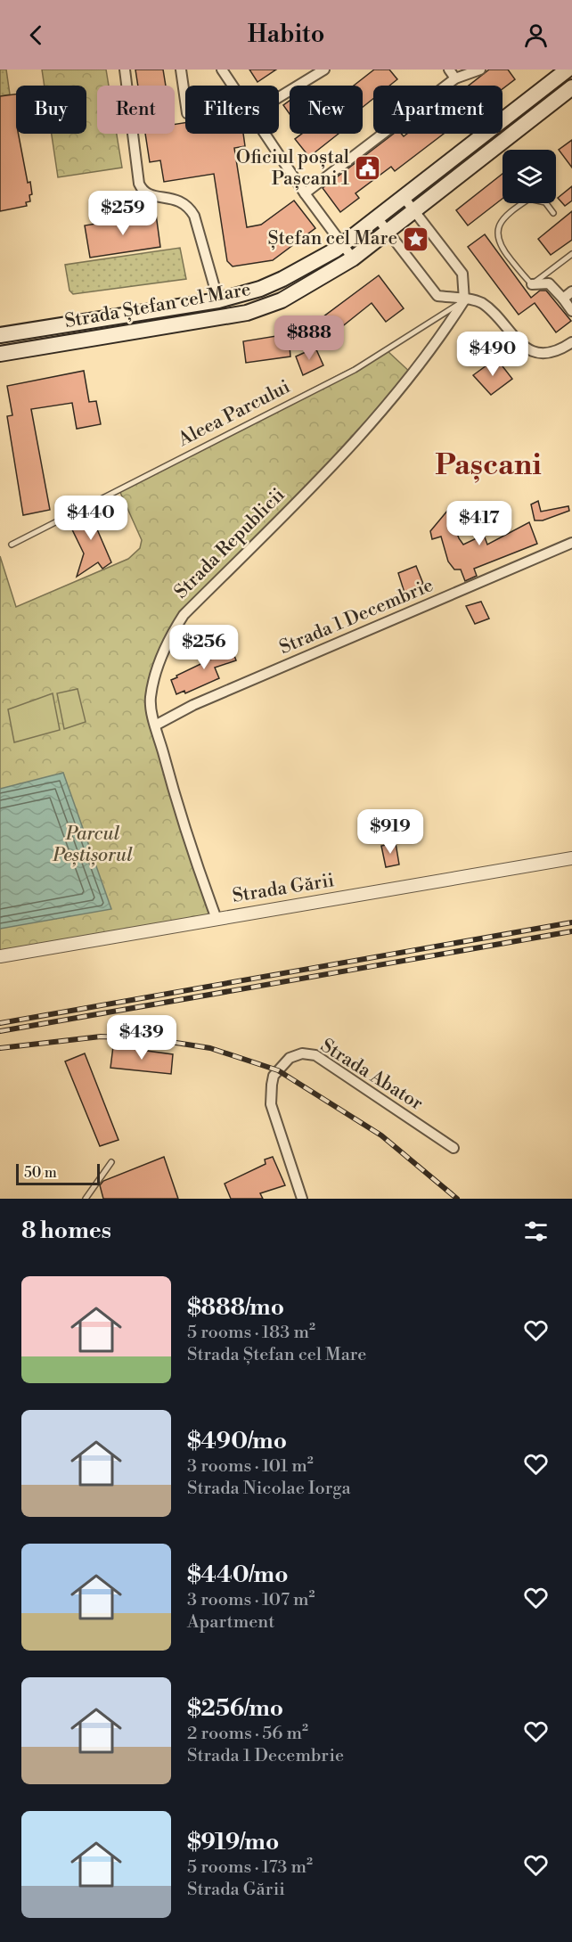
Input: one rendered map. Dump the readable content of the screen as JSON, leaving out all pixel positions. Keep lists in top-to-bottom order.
{
  "streets": {
    "main road": ["Strada Ștefan cel Mare"],
    "street": [
      "Strada Republicii",
      "Strada 1 Decembrie",
      "Strada Gării",
      "Strada Abator"
    ],
    "lane": ["Aleea Parcului"]
  },
  "crossings": [
    ["Aleea Parcului", "Strada Republicii"],
    ["Strada Republicii", "Strada 1 Decembrie"],
    ["Strada Republicii", "Strada Gării"]
  ],
  "districts": ["Pașcani"],
  "parks": ["Parcul Peștișorul"],
  "places": {
    "public building": ["Oficiul poștal Pașcani 1"],
    "place": ["Ștefan cel Mare"]
  },
  "scale_bar": "50 m",
  "page": {
    "header": "Habito",
    "chip": [
      "Buy",
      "Rent",
      "Filters",
      "New",
      "Apartment"
    ],
    "price": [
      "$259",
      "$888",
      "$490",
      "$440",
      "$417",
      "$256",
      "$919",
      "$439"
    ],
    "scale": "50 m",
    "heading": "8 homes",
    "list": [
      {
        "name": "$888/mo",
        "note": "5 rooms · 183 m² · Strada Ștefan cel Mare"
      },
      {
        "name": "$490/mo",
        "note": "3 rooms · 101 m² · Strada Nicolae Iorga"
      },
      {
        "name": "$440/mo",
        "note": "3 rooms · 107 m² · Apartment"
      },
      {
        "name": "$256/mo",
        "note": "2 rooms · 56 m² · Strada 1 Decembrie"
      },
      {
        "name": "$919/mo",
        "note": "5 rooms · 173 m² · Strada Gării"
      }
    ]
  }
}
